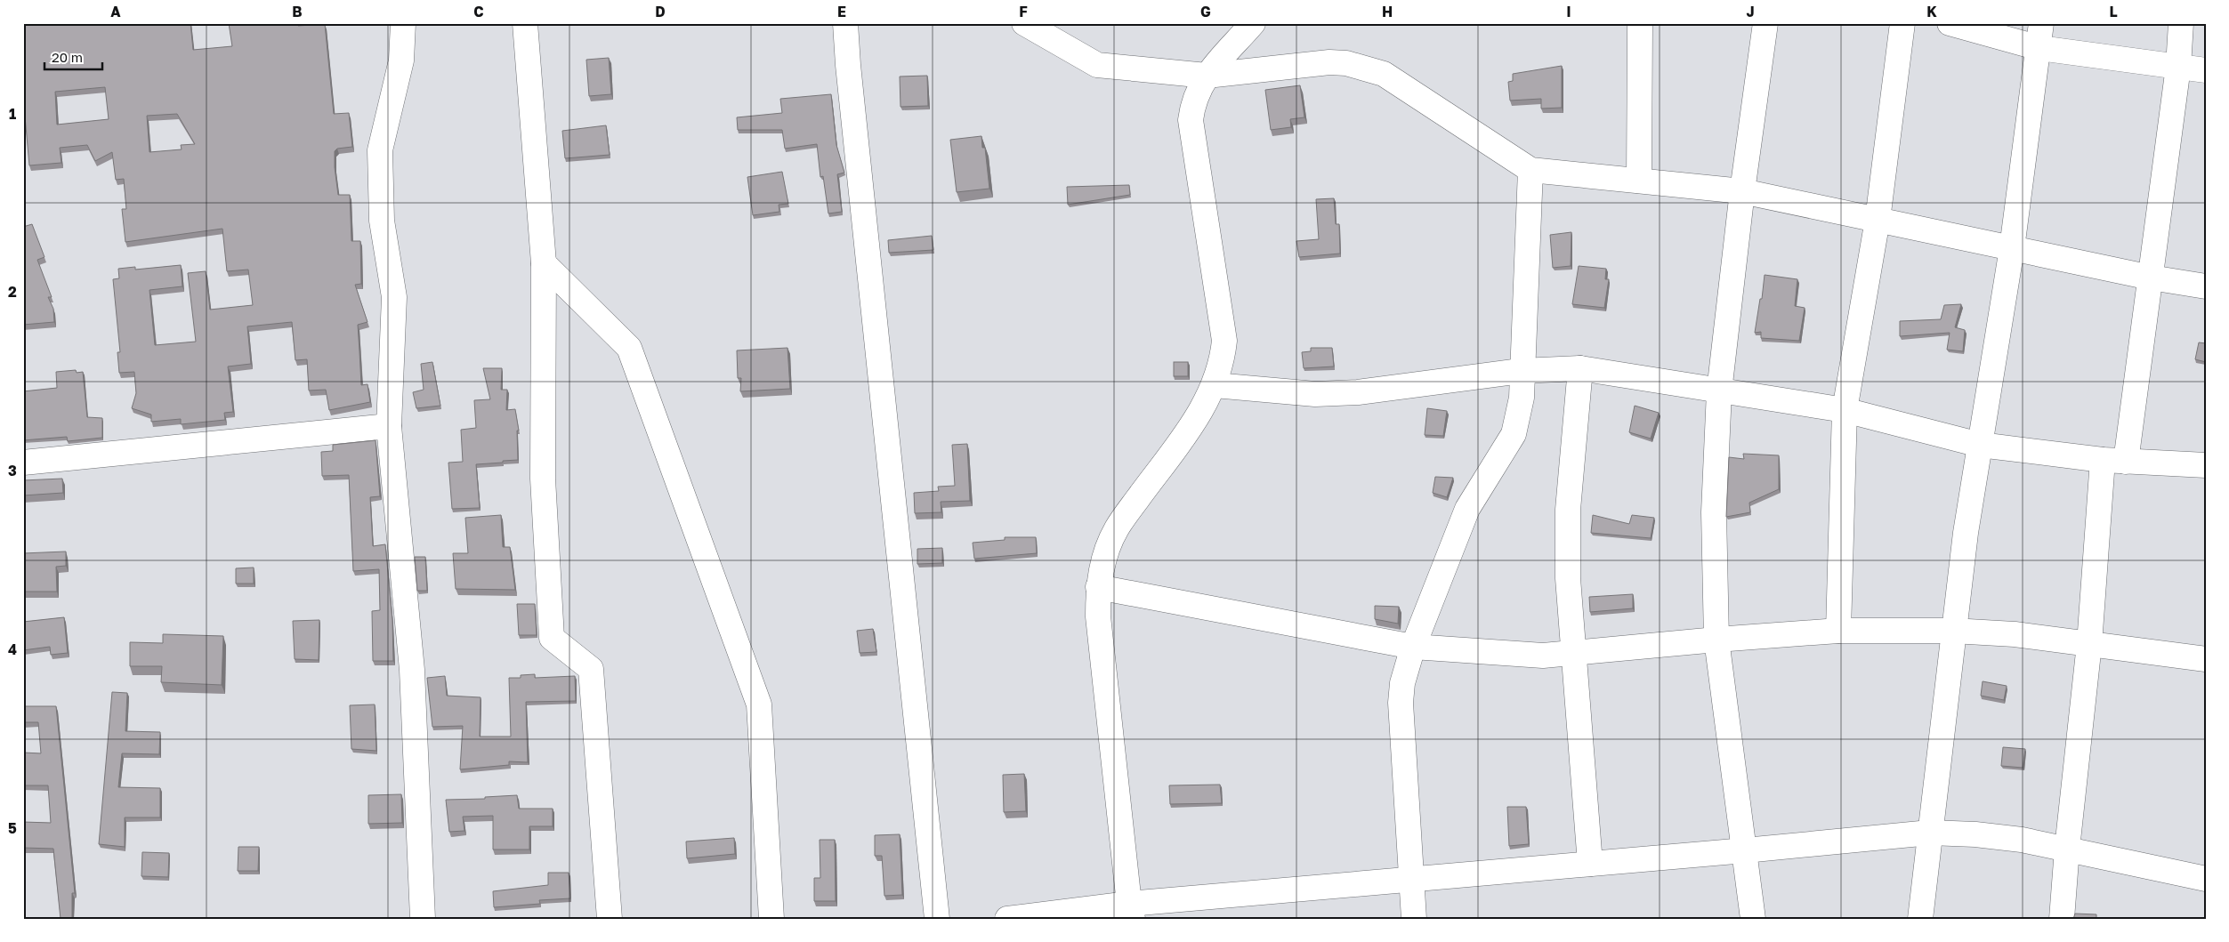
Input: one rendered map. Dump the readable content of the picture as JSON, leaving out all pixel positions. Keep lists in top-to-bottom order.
{
  "scale_bar": "20 m",
  "grid": {
    "columns": [
      "A",
      "B",
      "C",
      "D",
      "E",
      "F",
      "G",
      "H",
      "I",
      "J",
      "K",
      "L"
    ],
    "rows": [
      "1",
      "2",
      "3",
      "4",
      "5"
    ]
  }
}
